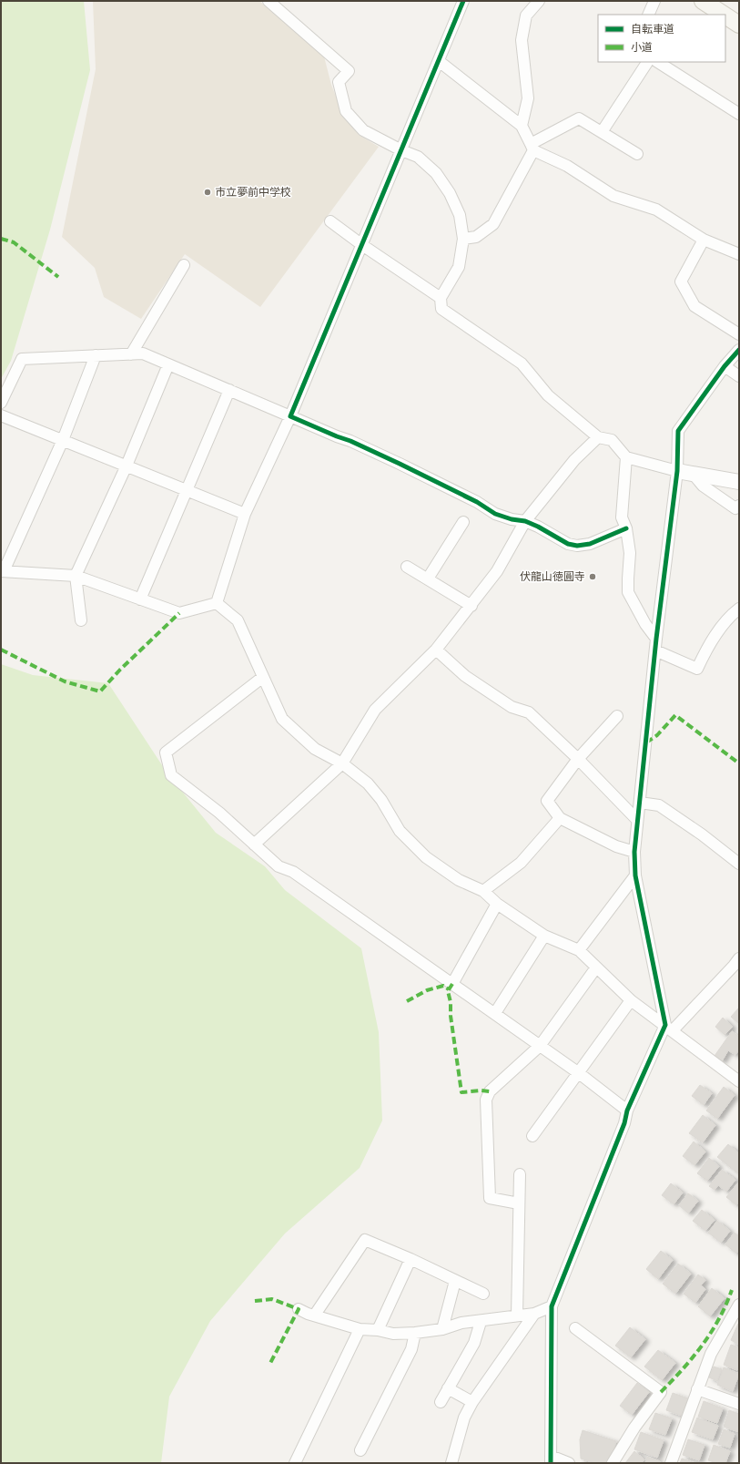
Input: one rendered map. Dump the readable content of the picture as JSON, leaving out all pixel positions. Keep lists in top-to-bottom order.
{
  "places": ["市立夢前中学校", "伏龍山徳圓寺"],
  "legend": ["自転車道", "小道"]
}
